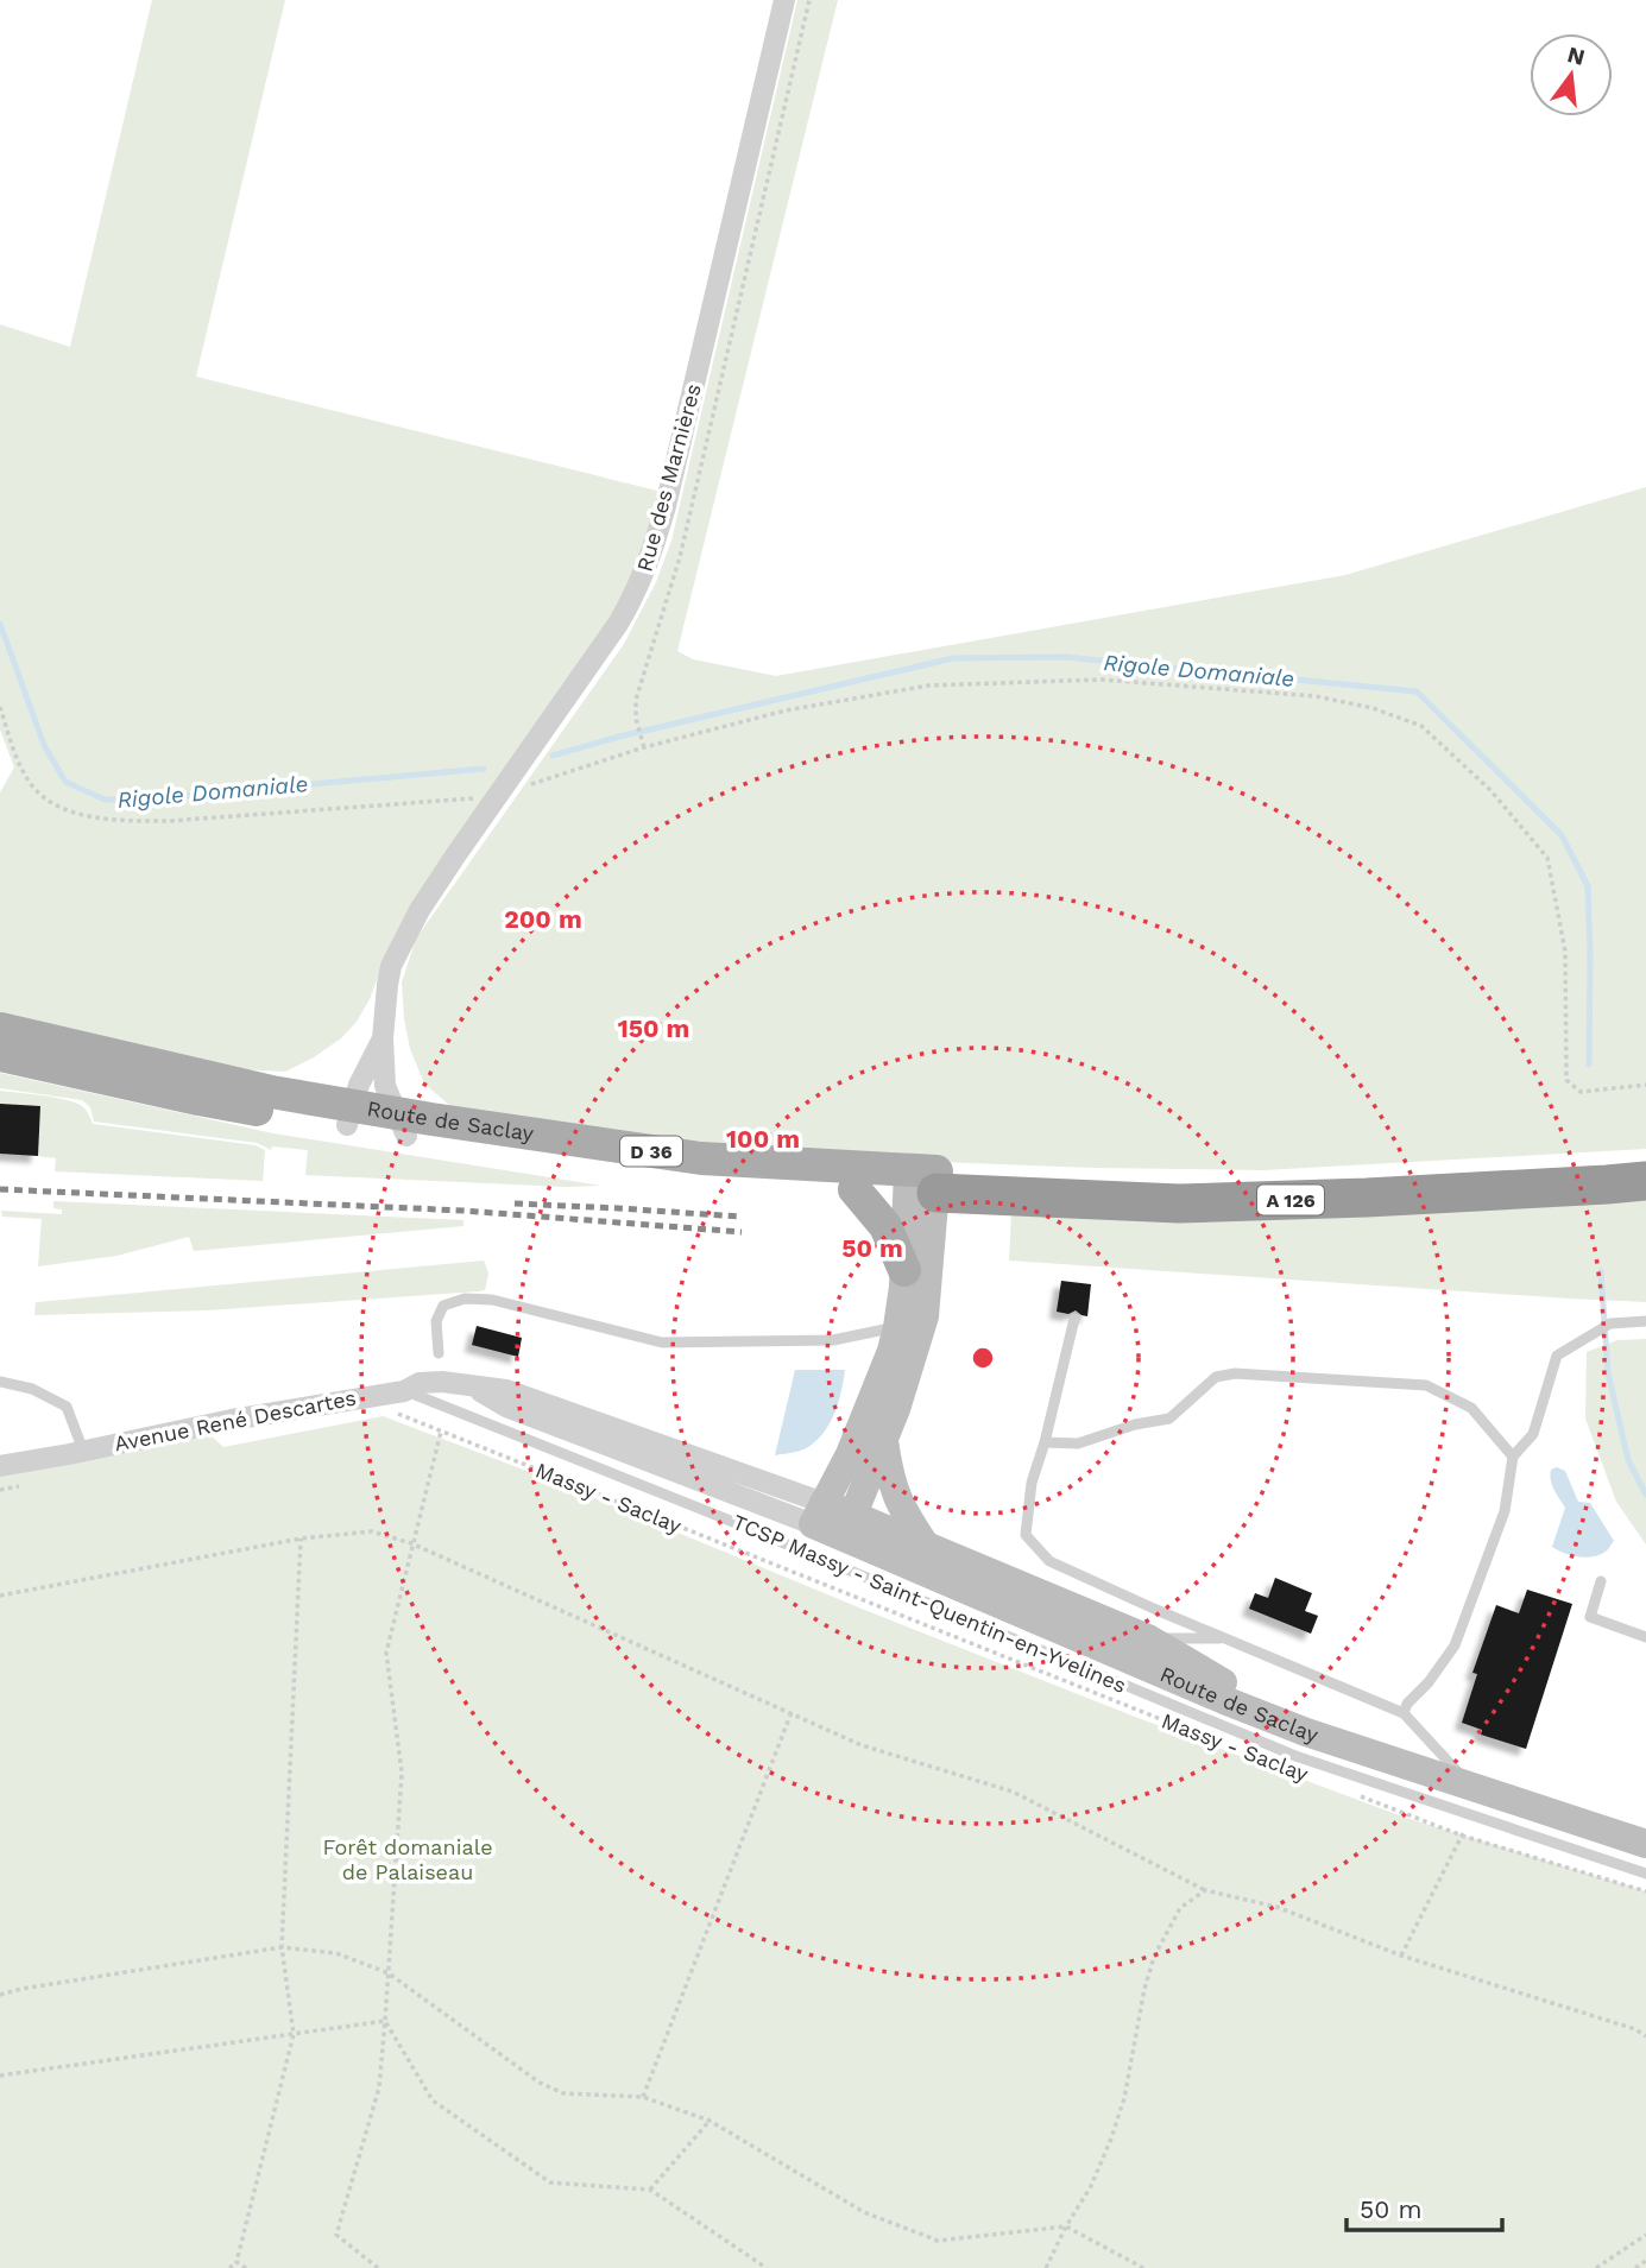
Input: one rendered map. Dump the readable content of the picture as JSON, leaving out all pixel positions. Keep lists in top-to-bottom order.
{
  "streets": {
    "highway": ["A 126"],
    "main road": ["Route de Saclay", "D 36"],
    "street": ["Rue des Marnières", "Avenue René Descartes"],
    "lane": ["TCSP Massy - Saint-Quentin-en-Yvelines"],
    "path": ["Massy - Saclay"]
  },
  "crossings": [
    ["Rue des Marnières", "Route de Saclay"],
    ["Route de Saclay", "A 126"],
    ["Route de Saclay", "Avenue René Descartes"],
    ["Route de Saclay", "TCSP Massy - Saint-Quentin-en-Yvelines"],
    ["Avenue René Descartes", "TCSP Massy - Saint-Quentin-en-Yvelines"]
  ],
  "water": ["Rigole Domaniale"],
  "parks": ["Forêt domaniale de Palaiseau"],
  "scale_bar": "50 m",
  "north": "top",
  "rings": [
    "200 m",
    "150 m",
    "100 m",
    "50 m"
  ]
}
